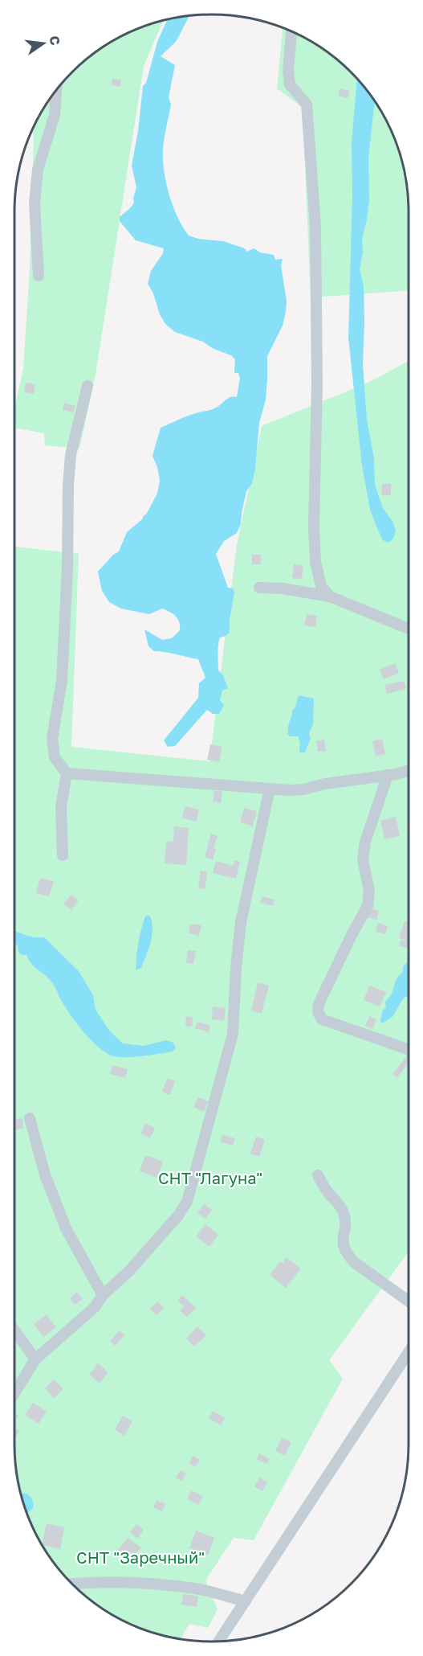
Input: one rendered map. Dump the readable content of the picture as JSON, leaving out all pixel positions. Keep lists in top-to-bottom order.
{
  "parks": ["СНТ \"Лагуна\"", "СНТ \"Заречный\""],
  "north": "right"
}
